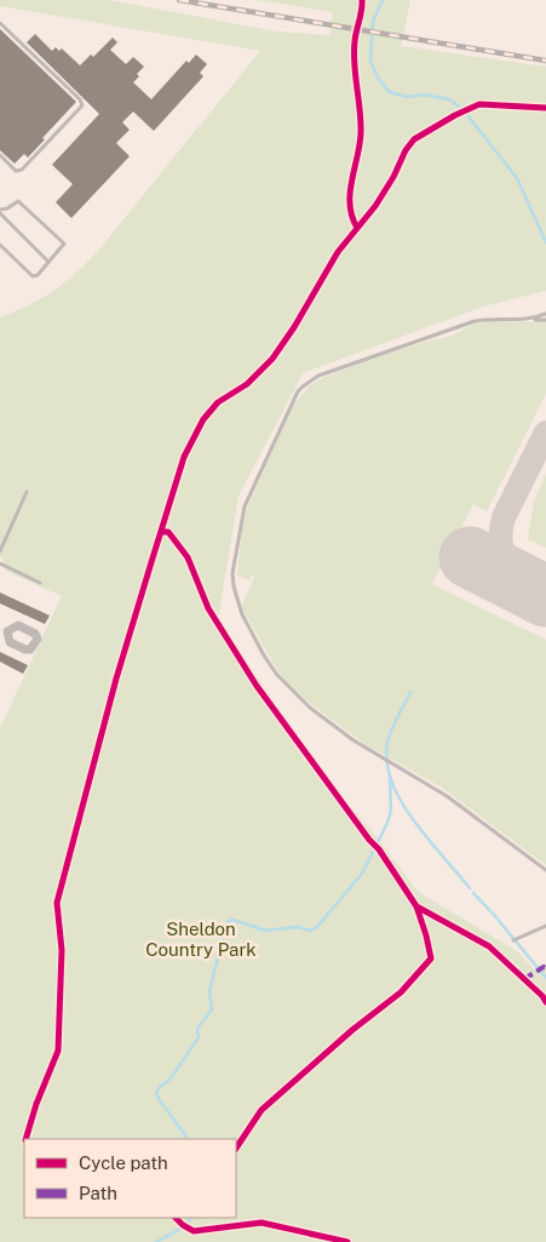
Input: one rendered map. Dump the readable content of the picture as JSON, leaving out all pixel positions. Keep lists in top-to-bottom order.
{
  "parks": ["Sheldon Country Park"],
  "legend": ["Cycle path", "Path"]
}
